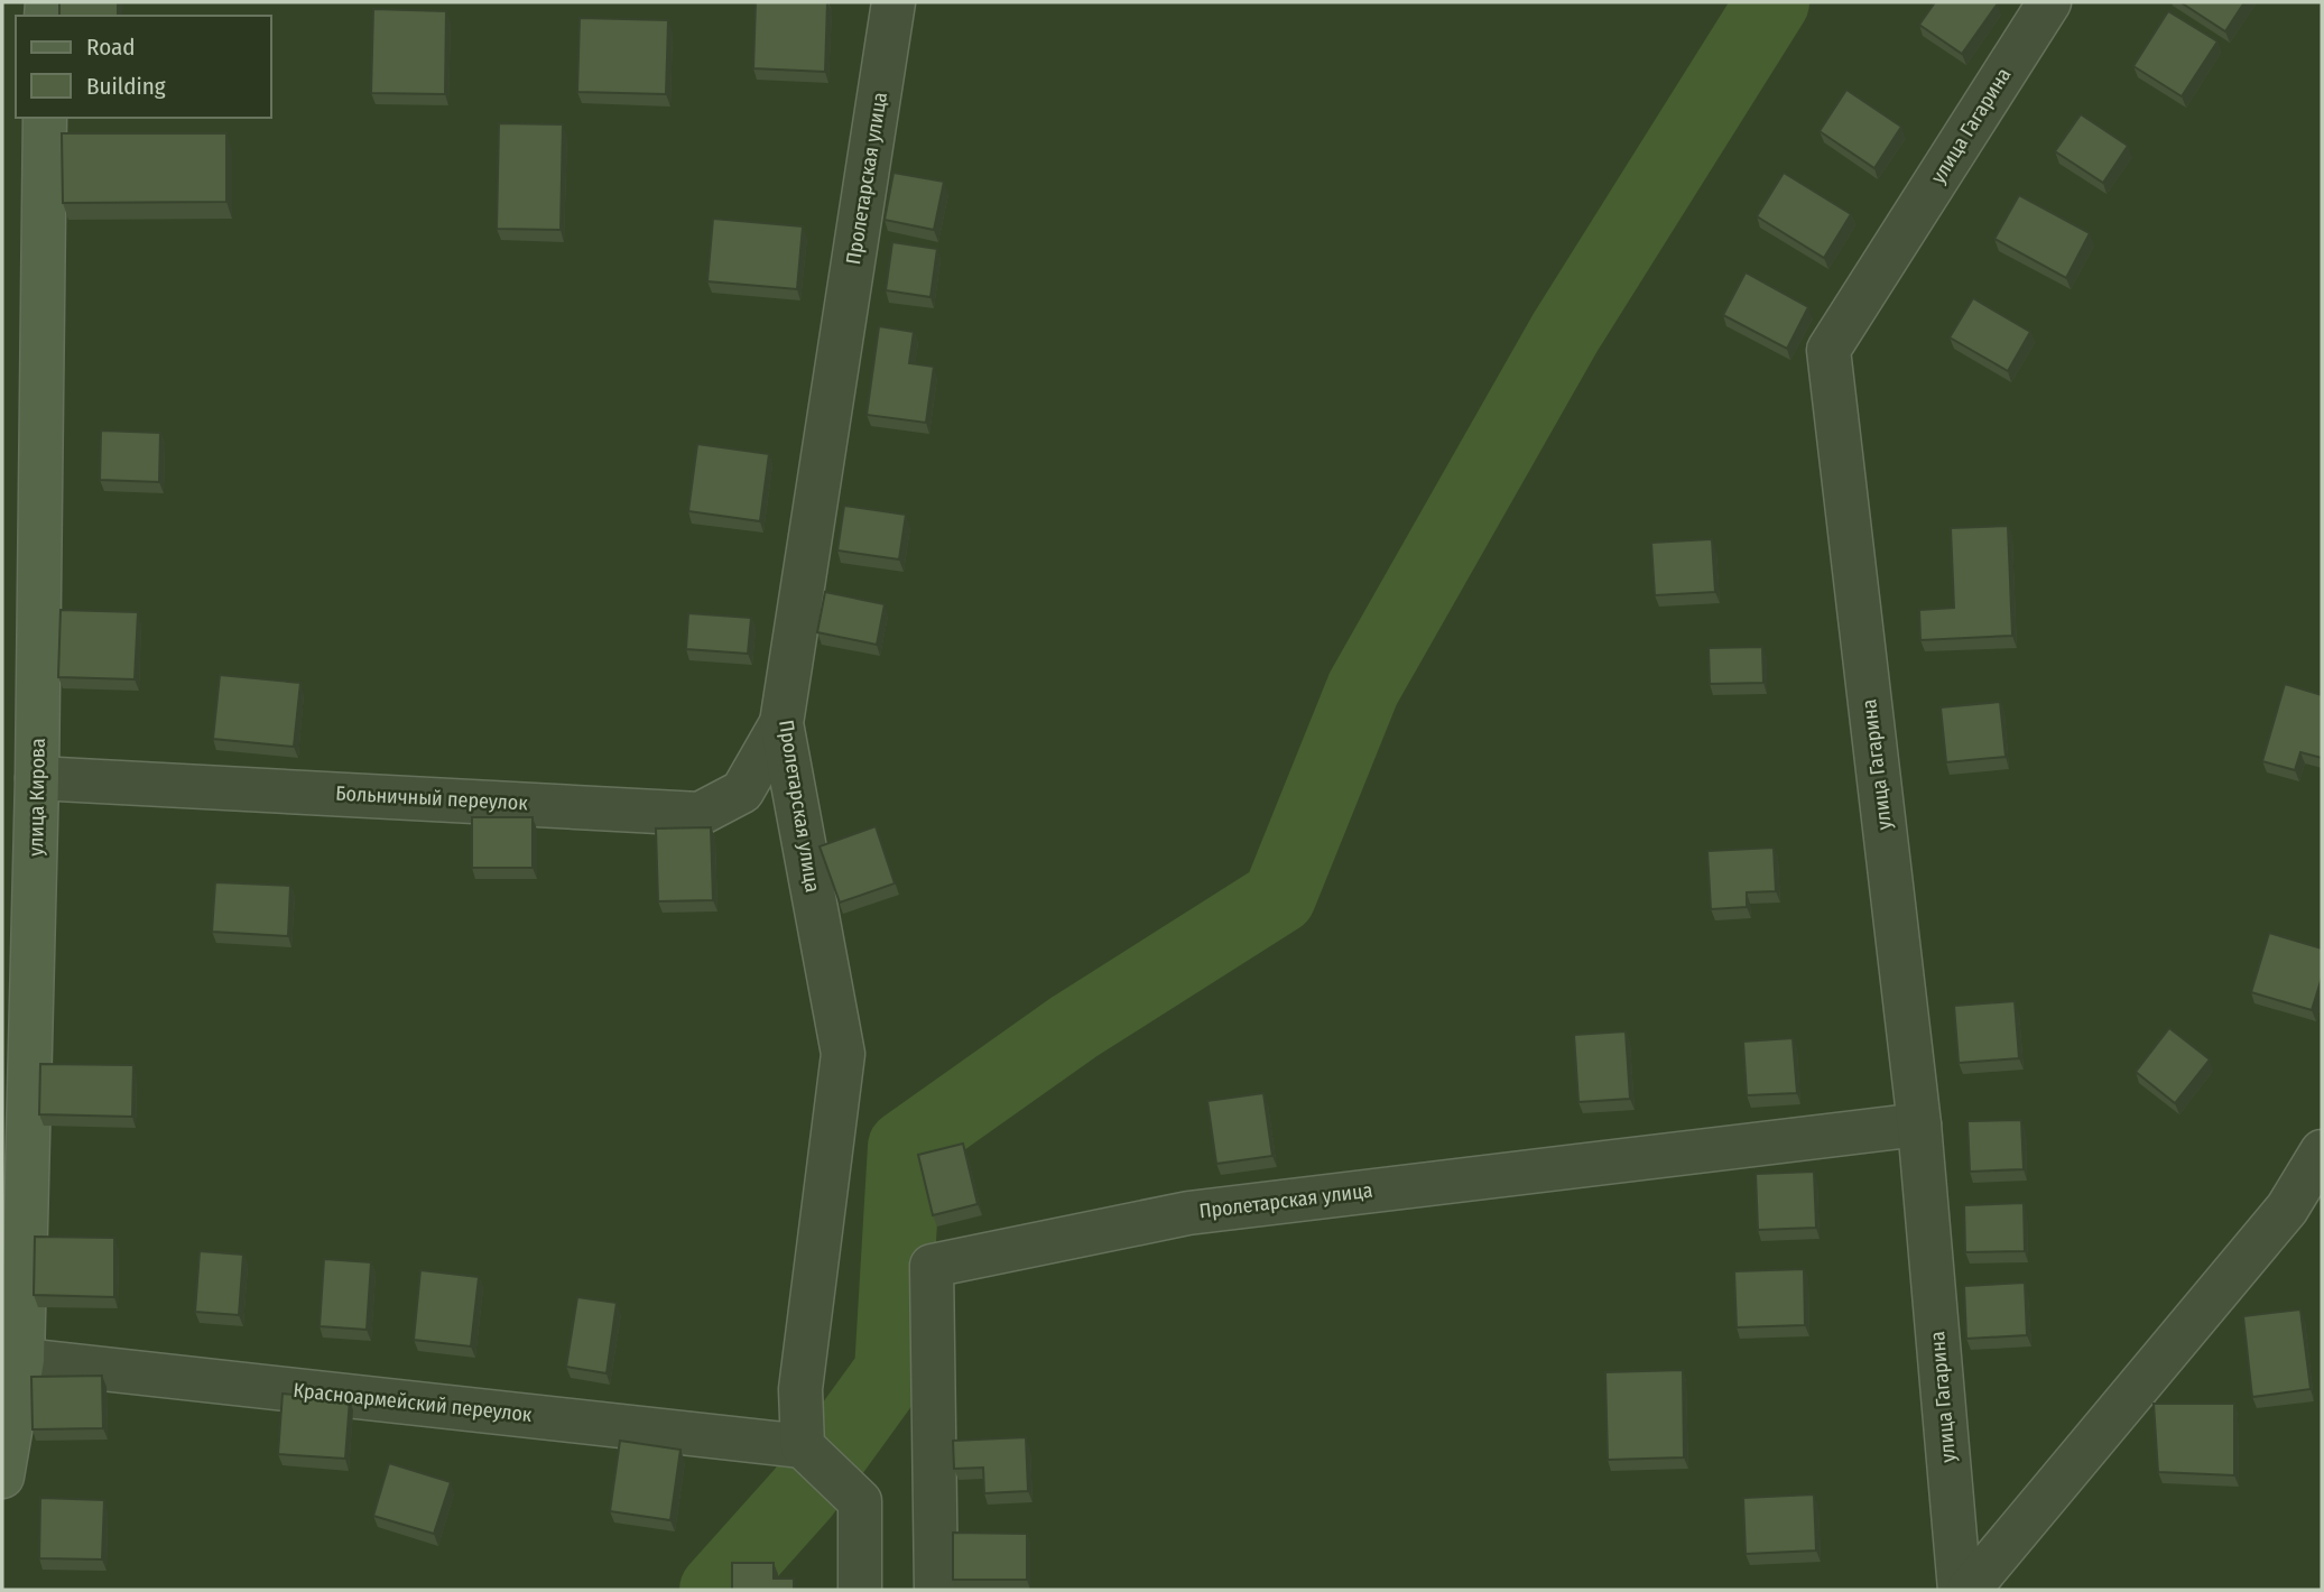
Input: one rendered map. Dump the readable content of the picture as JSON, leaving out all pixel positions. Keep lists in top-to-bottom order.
{
  "streets": {
    "street": [
      "улица Гагарина",
      "Пролетарская улица",
      "улица Кирова",
      "Больничный переулок",
      "Красноармейский переулок"
    ]
  },
  "crossings": [
    ["улица Гагарина", "Пролетарская улица"],
    ["Пролетарская улица", "Больничный переулок"],
    ["Пролетарская улица", "Красноармейский переулок"],
    ["улица Кирова", "Больничный переулок"],
    ["улица Кирова", "Красноармейский переулок"]
  ],
  "legend": ["Road", "Building"]
}
